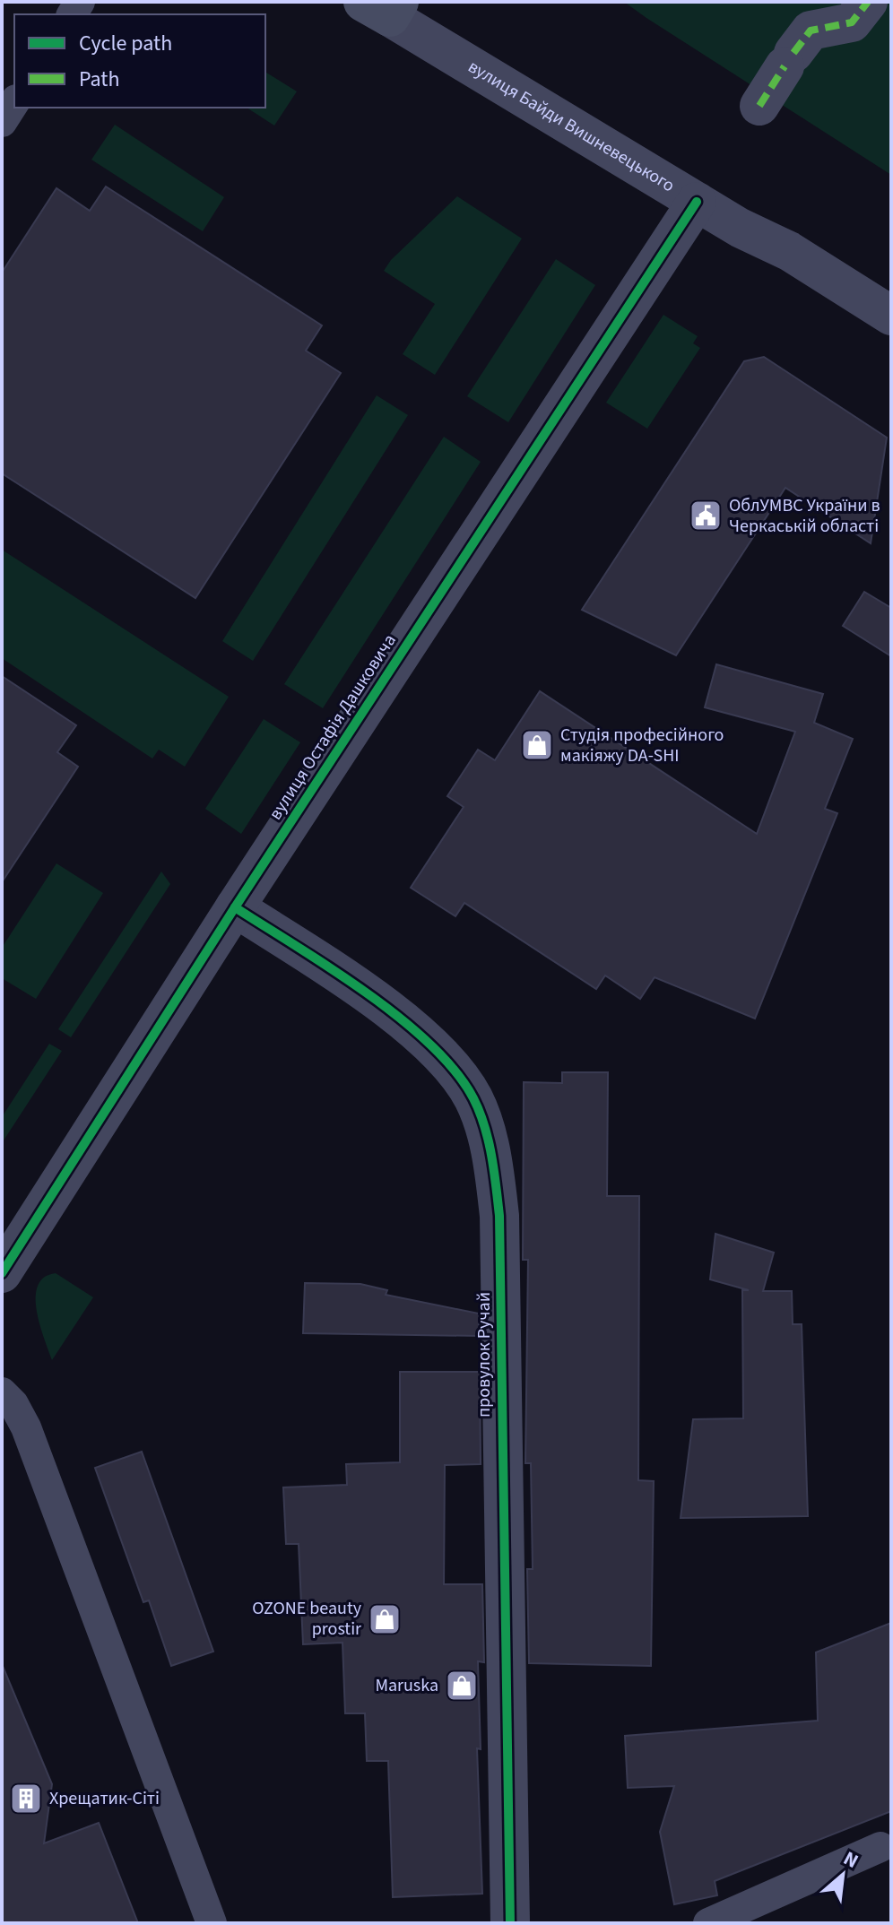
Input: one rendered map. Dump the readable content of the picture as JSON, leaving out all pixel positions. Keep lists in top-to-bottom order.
{
  "streets": {
    "street": ["вулиця Байди Вишневецького", "вулиця Остафія Дашковича", "провулок Ручай"]
  },
  "crossings": [
    ["вулиця Байди Вишневецького", "вулиця Остафія Дашковича"],
    ["вулиця Остафія Дашковича", "провулок Ручай"]
  ],
  "places": {
    "public building": ["ОблУМВС України в Черкаській області"],
    "shop": ["Студія професійного макіяжу DA-SHI", "OZONE beauty prostir", "Maruska"],
    "building": ["Хрещатик-Сіті"]
  },
  "legend": ["Cycle path", "Path"],
  "north": "top right"
}
